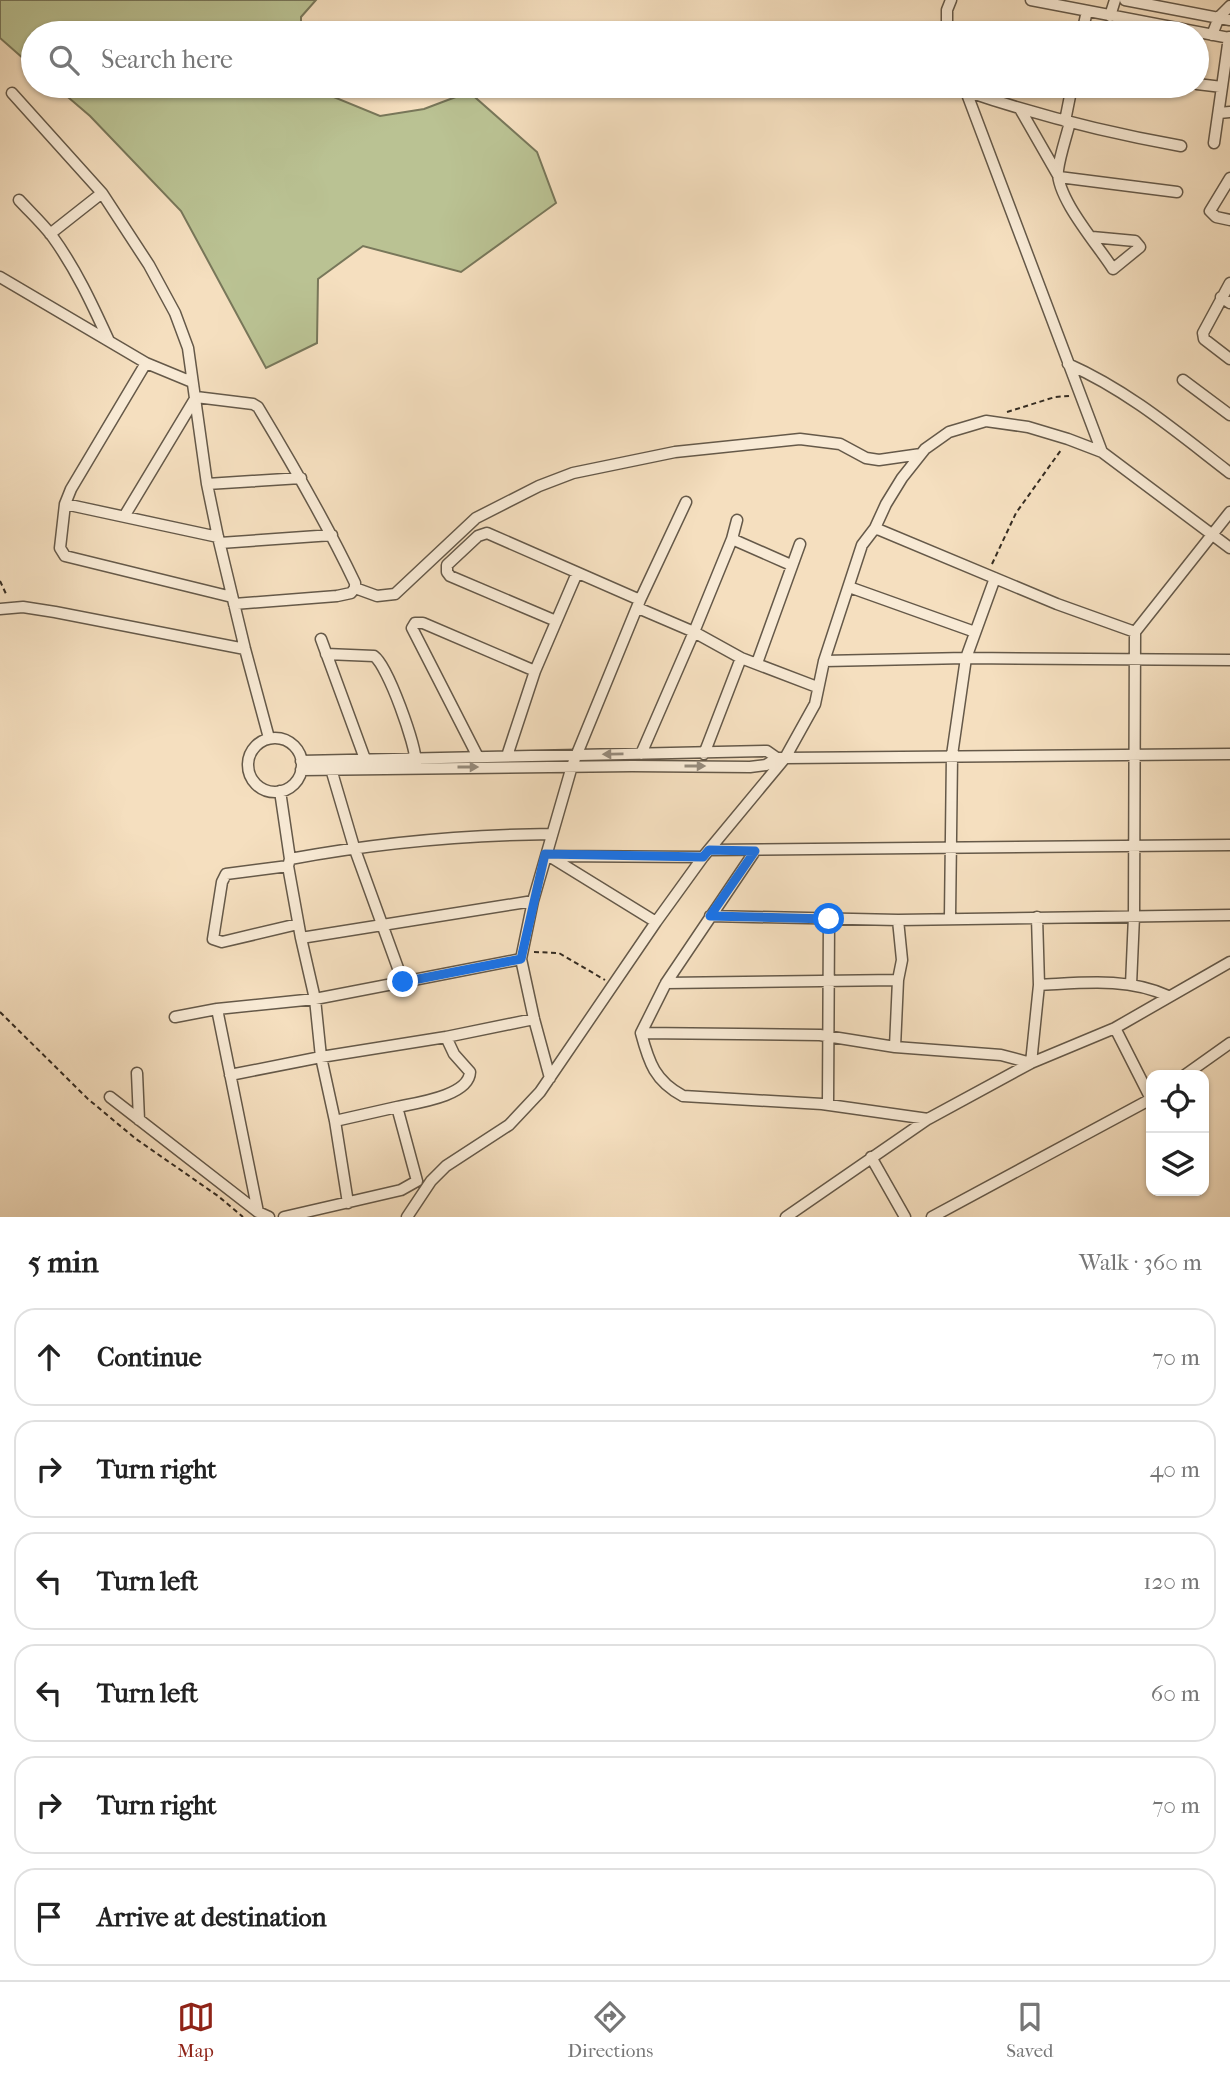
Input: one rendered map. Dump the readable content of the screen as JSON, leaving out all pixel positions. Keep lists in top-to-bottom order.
{
  "page": {
    "search": "Search here",
    "heading": ["5 min", "Walk · 360 m"],
    "list": [
      ["Continue", "70 m"],
      ["Turn right", "40 m"],
      ["Turn left", "120 m"],
      ["Turn left", "60 m"],
      ["Turn right", "70 m"],
      "Arrive at destination"
    ],
    "nav": ["Map", "Directions", "Saved"]
  }
}
